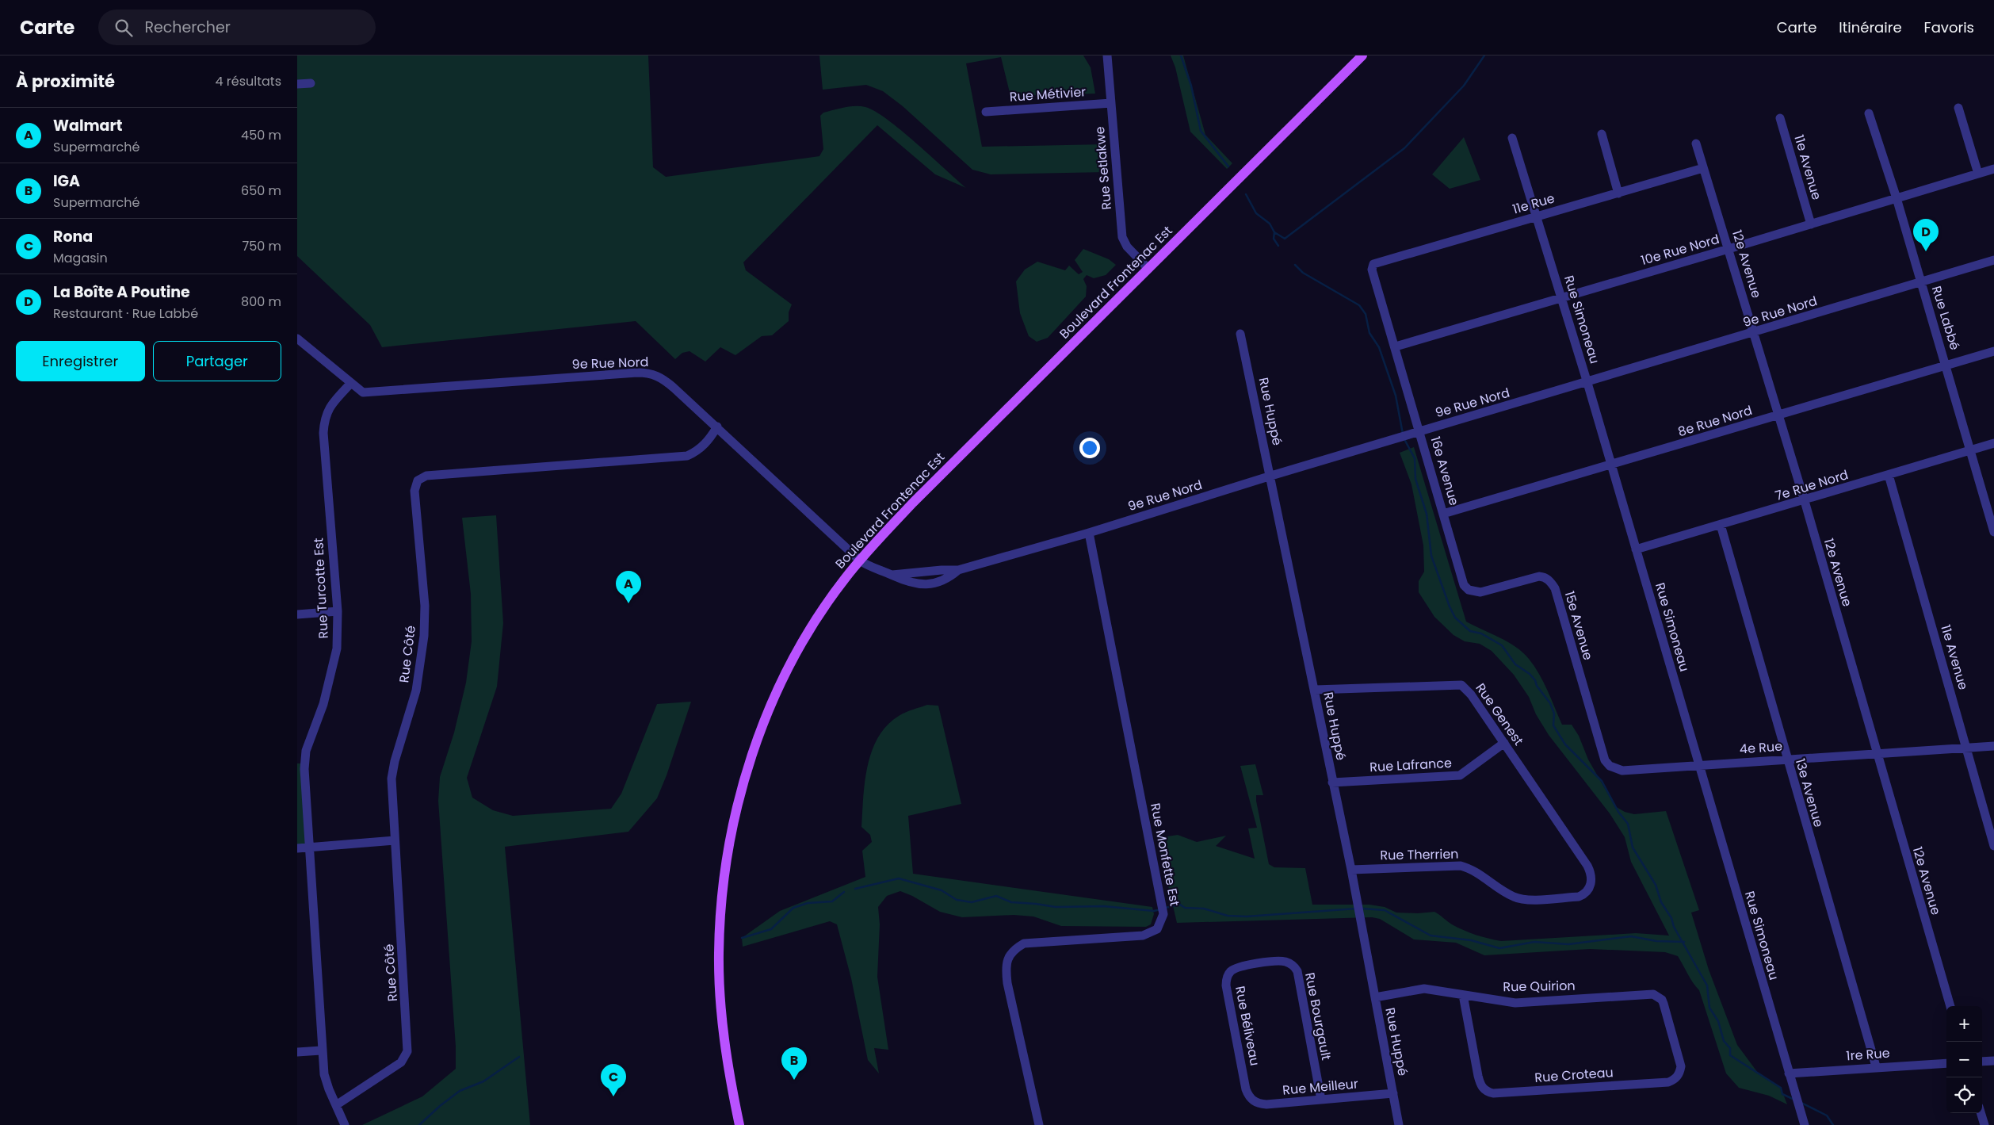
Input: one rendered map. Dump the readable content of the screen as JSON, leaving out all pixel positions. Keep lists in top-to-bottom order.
{
  "streets": {
    "main road": ["Boulevard Frontenac Est"],
    "street": [
      "Rue Métivier",
      "11e Avenue",
      "Rue Setlakwe",
      "11e Rue",
      "10e Rue Nord",
      "12e Avenue",
      "9e Rue Nord",
      "Rue Labbé",
      "Rue Simoneau",
      "Rue Huppé",
      "8e Rue Nord",
      "16e Avenue",
      "7e Rue Nord",
      "Rue Turcotte Est",
      "15e Avenue",
      "Rue Côté",
      "Rue Genest",
      "4e Rue",
      "Rue Lafrance",
      "13e Avenue",
      "Rue Monfette Est",
      "Rue Therrien",
      "Rue Quirion",
      "Rue Bourgault",
      "Rue Béliveau",
      "1re Rue",
      "Rue Croteau",
      "Rue Meilleur"
    ]
  },
  "crossings": [
    ["Rue Métivier", "Rue Setlakwe"],
    ["11e Avenue", "10e Rue Nord"],
    ["11e Avenue", "7e Rue Nord"],
    ["11e Avenue", "4e Rue"],
    ["Rue Setlakwe", "Boulevard Frontenac Est"],
    ["11e Rue", "12e Avenue"],
    ["11e Rue", "Rue Simoneau"],
    ["11e Rue", "16e Avenue"],
    ["10e Rue Nord", "12e Avenue"],
    ["10e Rue Nord", "Rue Labbé"],
    ["10e Rue Nord", "Rue Simoneau"],
    ["10e Rue Nord", "16e Avenue"],
    ["12e Avenue", "9e Rue Nord"],
    ["12e Avenue", "8e Rue Nord"],
    ["12e Avenue", "7e Rue Nord"],
    ["12e Avenue", "4e Rue"],
    ["Boulevard Frontenac Est", "9e Rue Nord"],
    ["9e Rue Nord", "Rue Labbé"],
    ["9e Rue Nord", "Rue Simoneau"],
    ["9e Rue Nord", "Rue Huppé"],
    ["9e Rue Nord", "16e Avenue"],
    ["9e Rue Nord", "Rue Turcotte Est"],
    ["9e Rue Nord", "Rue Côté"],
    ["9e Rue Nord", "Rue Monfette Est"],
    ["Rue Labbé", "8e Rue Nord"],
    ["Rue Labbé", "7e Rue Nord"],
    ["Rue Simoneau", "8e Rue Nord"],
    ["Rue Simoneau", "7e Rue Nord"],
    ["Rue Simoneau", "4e Rue"],
    ["Rue Simoneau", "1re Rue"],
    ["Rue Huppé", "Rue Genest"],
    ["Rue Huppé", "Rue Lafrance"],
    ["Rue Huppé", "Rue Therrien"],
    ["Rue Huppé", "Rue Quirion"],
    ["Rue Huppé", "Rue Meilleur"],
    ["8e Rue Nord", "16e Avenue"],
    ["16e Avenue", "15e Avenue"],
    ["7e Rue Nord", "13e Avenue"],
    ["Rue Turcotte Est", "Rue Côté"],
    ["15e Avenue", "4e Rue"],
    ["Rue Genest", "Rue Lafrance"],
    ["Rue Genest", "Rue Therrien"],
    ["4e Rue", "13e Avenue"],
    ["13e Avenue", "1re Rue"],
    ["Rue Quirion", "Rue Croteau"],
    ["Rue Bourgault", "Rue Béliveau"],
    ["Rue Bourgault", "Rue Meilleur"],
    ["Rue Béliveau", "Rue Meilleur"]
  ],
  "page": {
    "header": "Carte",
    "search": "Rechercher",
    "nav": ["Carte", "Itinéraire", "Favoris"],
    "heading": ["À proximité", "4 résultats"],
    "list": [
      {
        "mark": "A",
        "name": "Walmart",
        "note": "Supermarché",
        "value": "450 m"
      },
      {
        "mark": "B",
        "name": "IGA",
        "note": "Supermarché",
        "value": "650 m"
      },
      {
        "mark": "C",
        "name": "Rona",
        "note": "Magasin",
        "value": "750 m"
      },
      {
        "mark": "D",
        "name": "La Boîte A Poutine",
        "note": "Restaurant · Rue Labbé",
        "value": "800 m"
      }
    ],
    "pins": [
      "D",
      "A",
      "B",
      "C"
    ],
    "buttons": ["Enregistrer", "Partager"],
    "map_buttons": ["+", "−"]
  }
}
